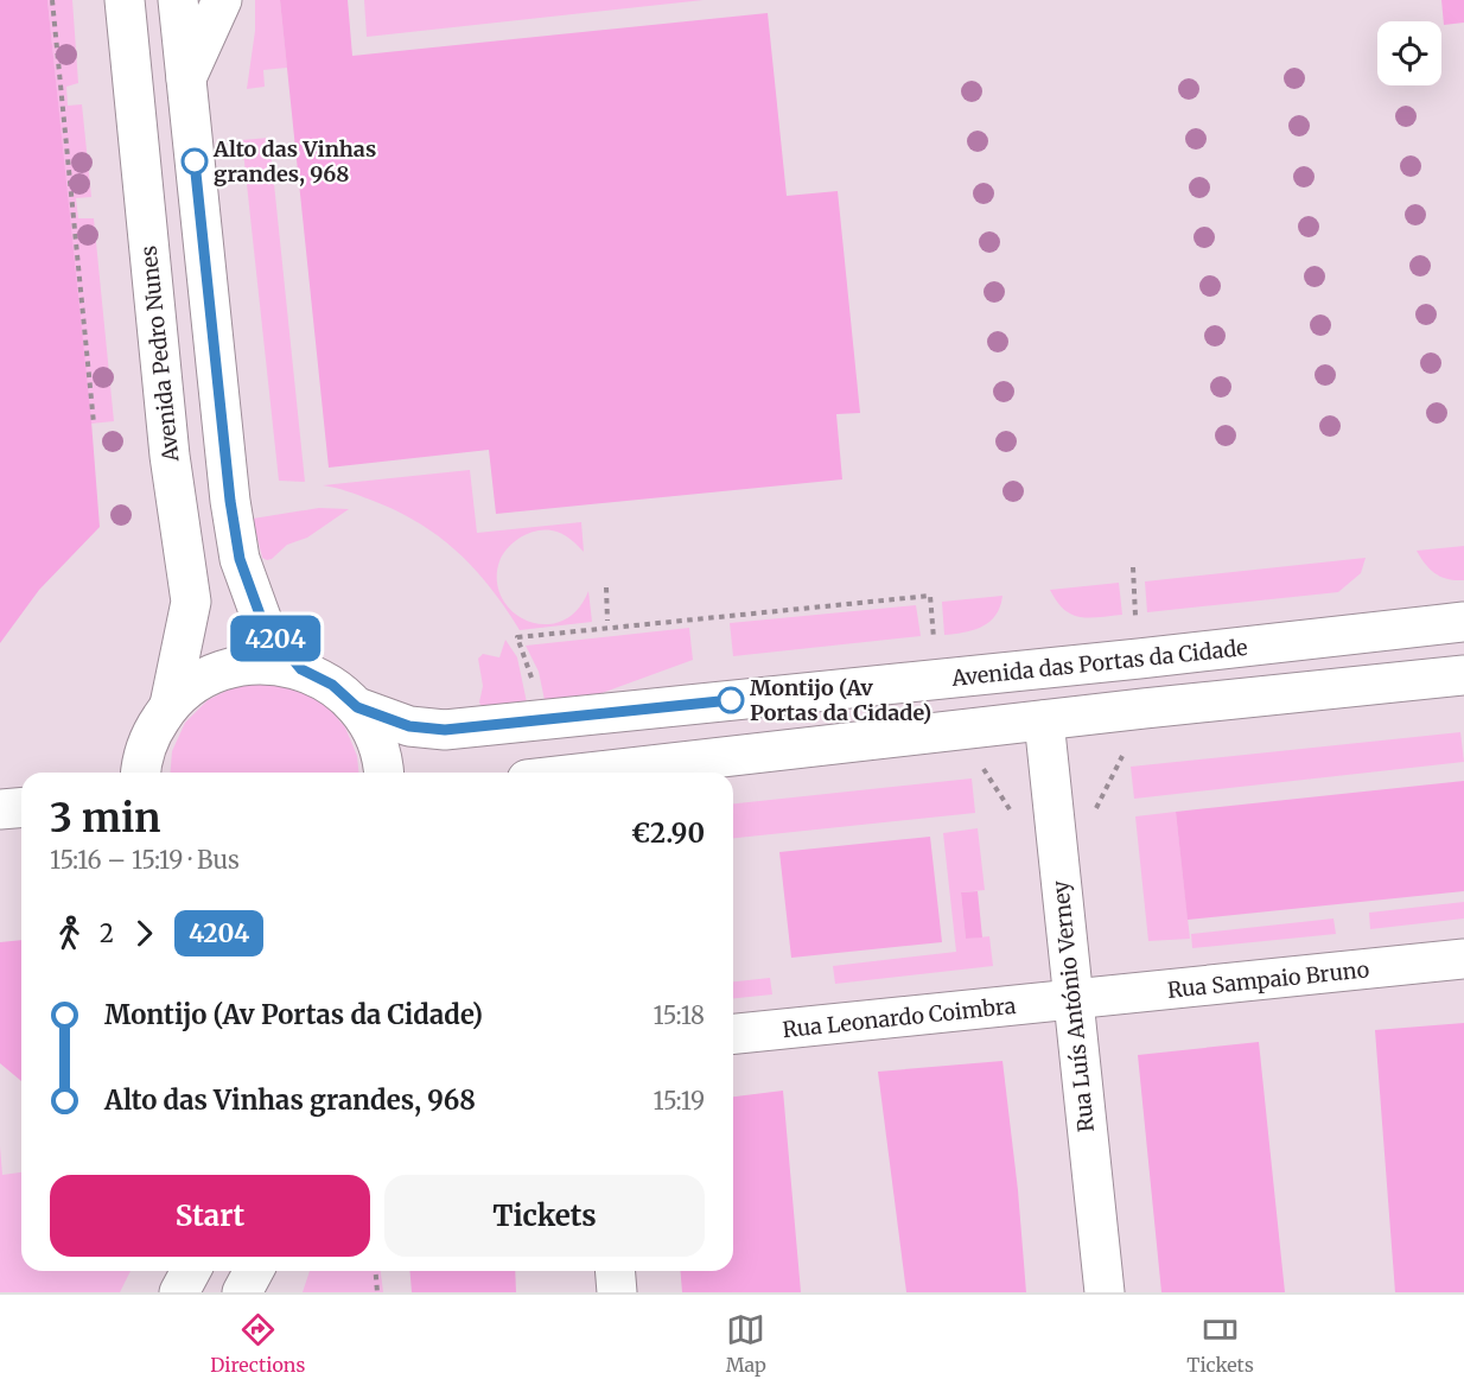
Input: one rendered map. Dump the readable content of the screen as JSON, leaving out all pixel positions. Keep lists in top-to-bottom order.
{
  "streets": {
    "street": [
      "Avenida Pedro Nunes",
      "Avenida das Portas da Cidade",
      "Rua Sampaio Bruno",
      "Rua Luís António Verney",
      "Rua Leonardo Coimbra"
    ]
  },
  "crossings": [
    ["Rua Sampaio Bruno", "Rua Luís António Verney"],
    ["Rua Sampaio Bruno", "Rua Leonardo Coimbra"],
    ["Rua Luís António Verney", "Rua Leonardo Coimbra"]
  ],
  "places": ["Alto das Vinhas grandes, 968", "Montijo (Av Portas da Cidade)"],
  "lines": ["bus line 4204"],
  "page": {
    "on_map": "4204",
    "heading": ["3 min", "15:16 – 15:19 · Bus", "€2.90"],
    "legs": ["2", "4204"],
    "list": [
      {
        "name": "Montijo (Av Portas da Cidade)",
        "value": "15:18"
      },
      {
        "name": "Alto das Vinhas grandes, 968",
        "value": "15:19"
      }
    ],
    "buttons": ["Start", "Tickets"],
    "tabs": ["Directions", "Map", "Tickets"]
  }
}
